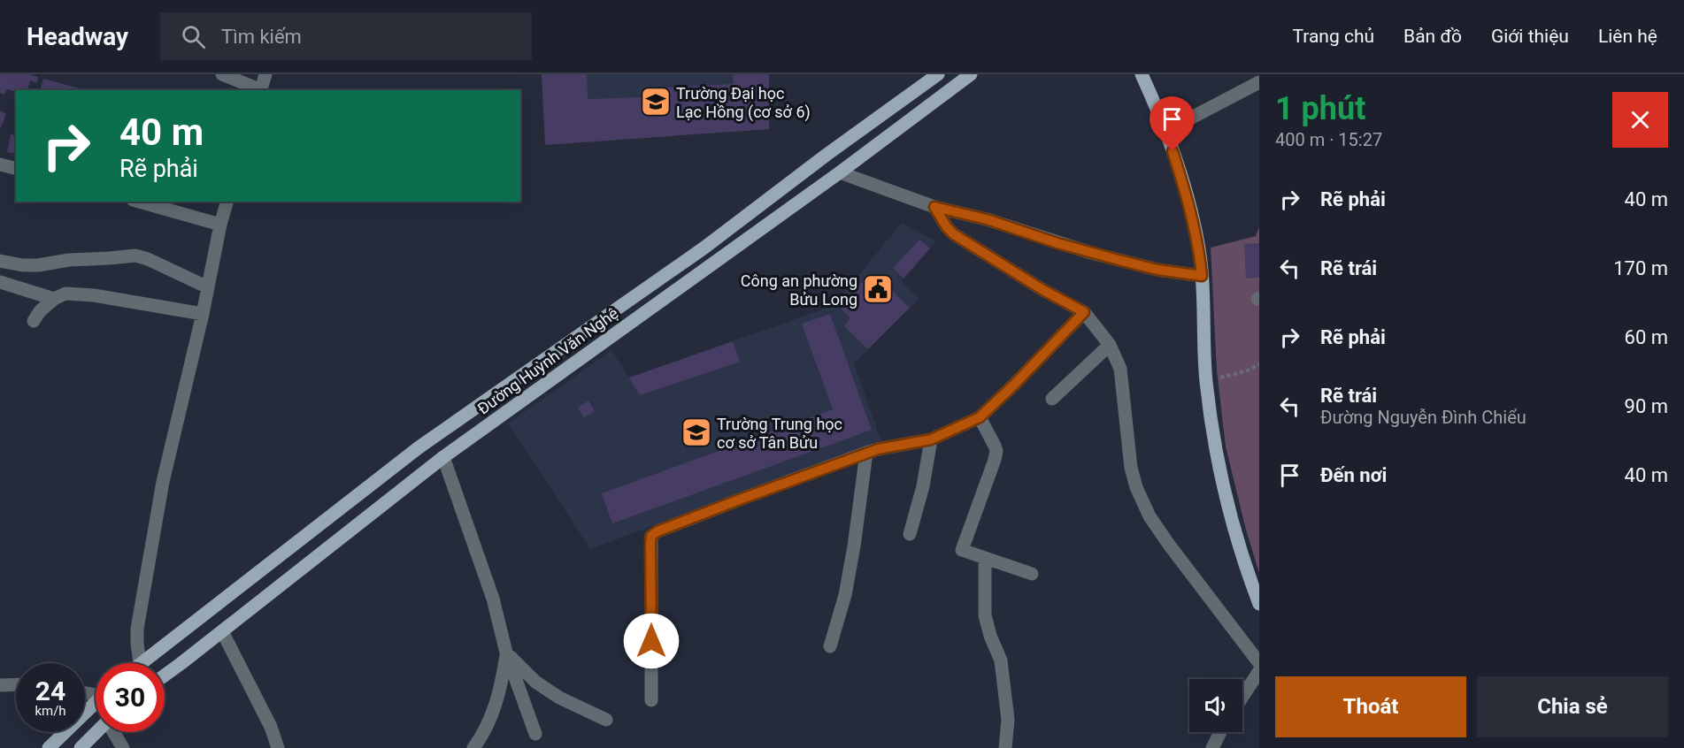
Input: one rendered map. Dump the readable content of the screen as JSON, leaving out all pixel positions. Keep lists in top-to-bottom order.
{
  "streets": {
    "main road": ["Đường Huỳnh Văn Nghệ"]
  },
  "places": {
    "school or university": ["Trường Đại học Lạc Hồng (cơ sở 6)", "Trường Trung học cơ sở Tân Bửu"],
    "public building": ["Công an phường Bửu Long"]
  },
  "page": {
    "header": "Headway",
    "search": "Tìm kiếm",
    "nav": [
      "Trang chủ",
      "Bản đồ",
      "Giới thiệu",
      "Liên hệ"
    ],
    "heading": ["1 phút", "400 m · 15:27"],
    "turn": ["40 m", "Rẽ phải"],
    "list": [
      {
        "name": "Rẽ phải",
        "value": "40 m"
      },
      {
        "name": "Rẽ trái",
        "value": "170 m"
      },
      {
        "name": "Rẽ phải",
        "value": "60 m"
      },
      {
        "name": "Rẽ trái",
        "note": "Đường Nguyễn Đình Chiểu",
        "value": "90 m"
      },
      {
        "name": "Đến nơi",
        "value": "40 m"
      }
    ],
    "speed": "24 km/h",
    "limit": "30",
    "buttons": ["Thoát", "Chia sẻ"]
  }
}
